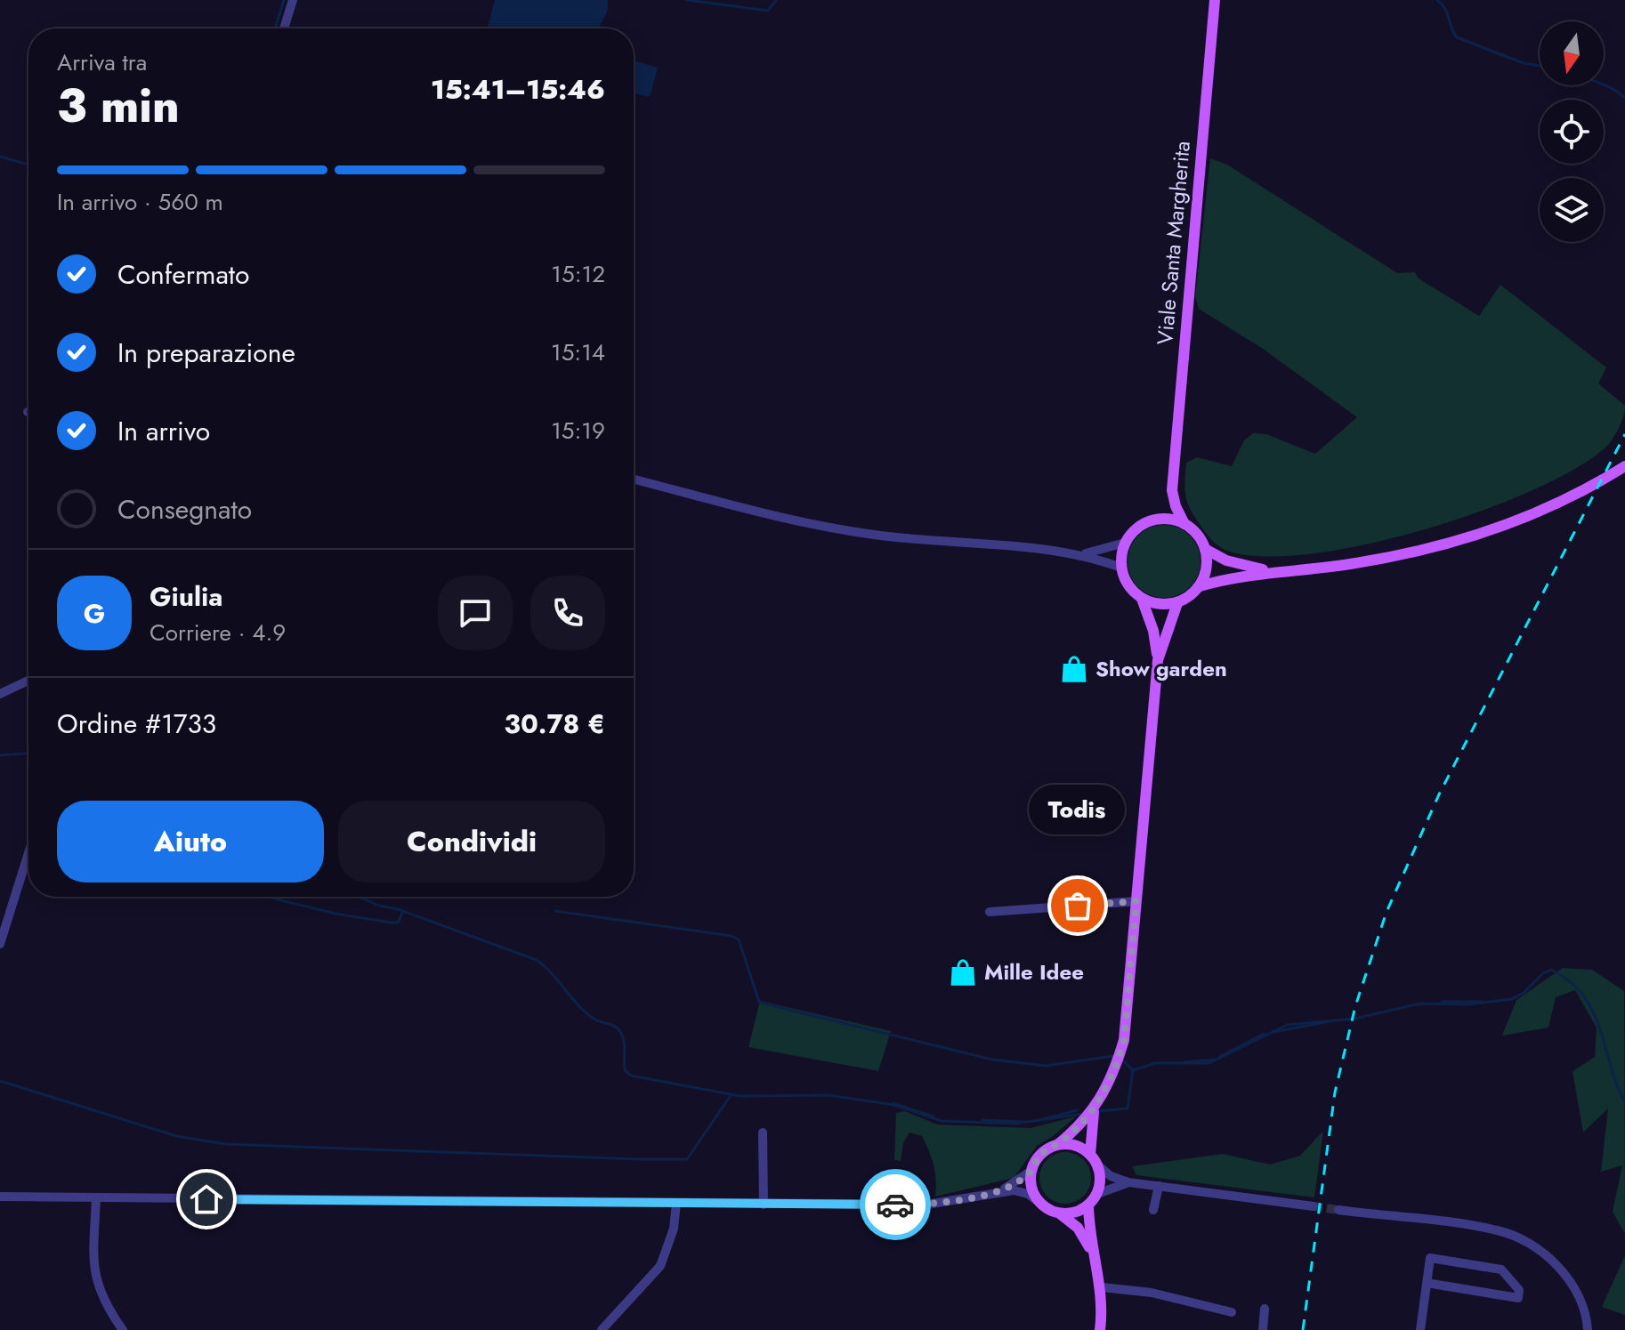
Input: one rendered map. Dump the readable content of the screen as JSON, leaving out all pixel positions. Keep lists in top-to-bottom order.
{
  "streets": {
    "main road": ["Viale Santa Margherita"]
  },
  "places": {
    "shop": ["Show garden", "Mille Idee"],
    "other": ["Todis"]
  },
  "north": "bottom",
  "page": {
    "heading": ["3 min", "Arriva tra", "15:41–15:46"],
    "panel": [
      "Giulia",
      "Corriere · 4.9",
      "Ordine #1733",
      "30.78 €"
    ],
    "bar": "In arrivo · 560 m",
    "list": [
      ["Confermato", "15:12"],
      ["In preparazione", "15:14"],
      ["In arrivo", "15:19"],
      "Consegnato"
    ],
    "round": "G",
    "bubble": "Todis",
    "buttons": ["Aiuto", "Condividi"]
  }
}
